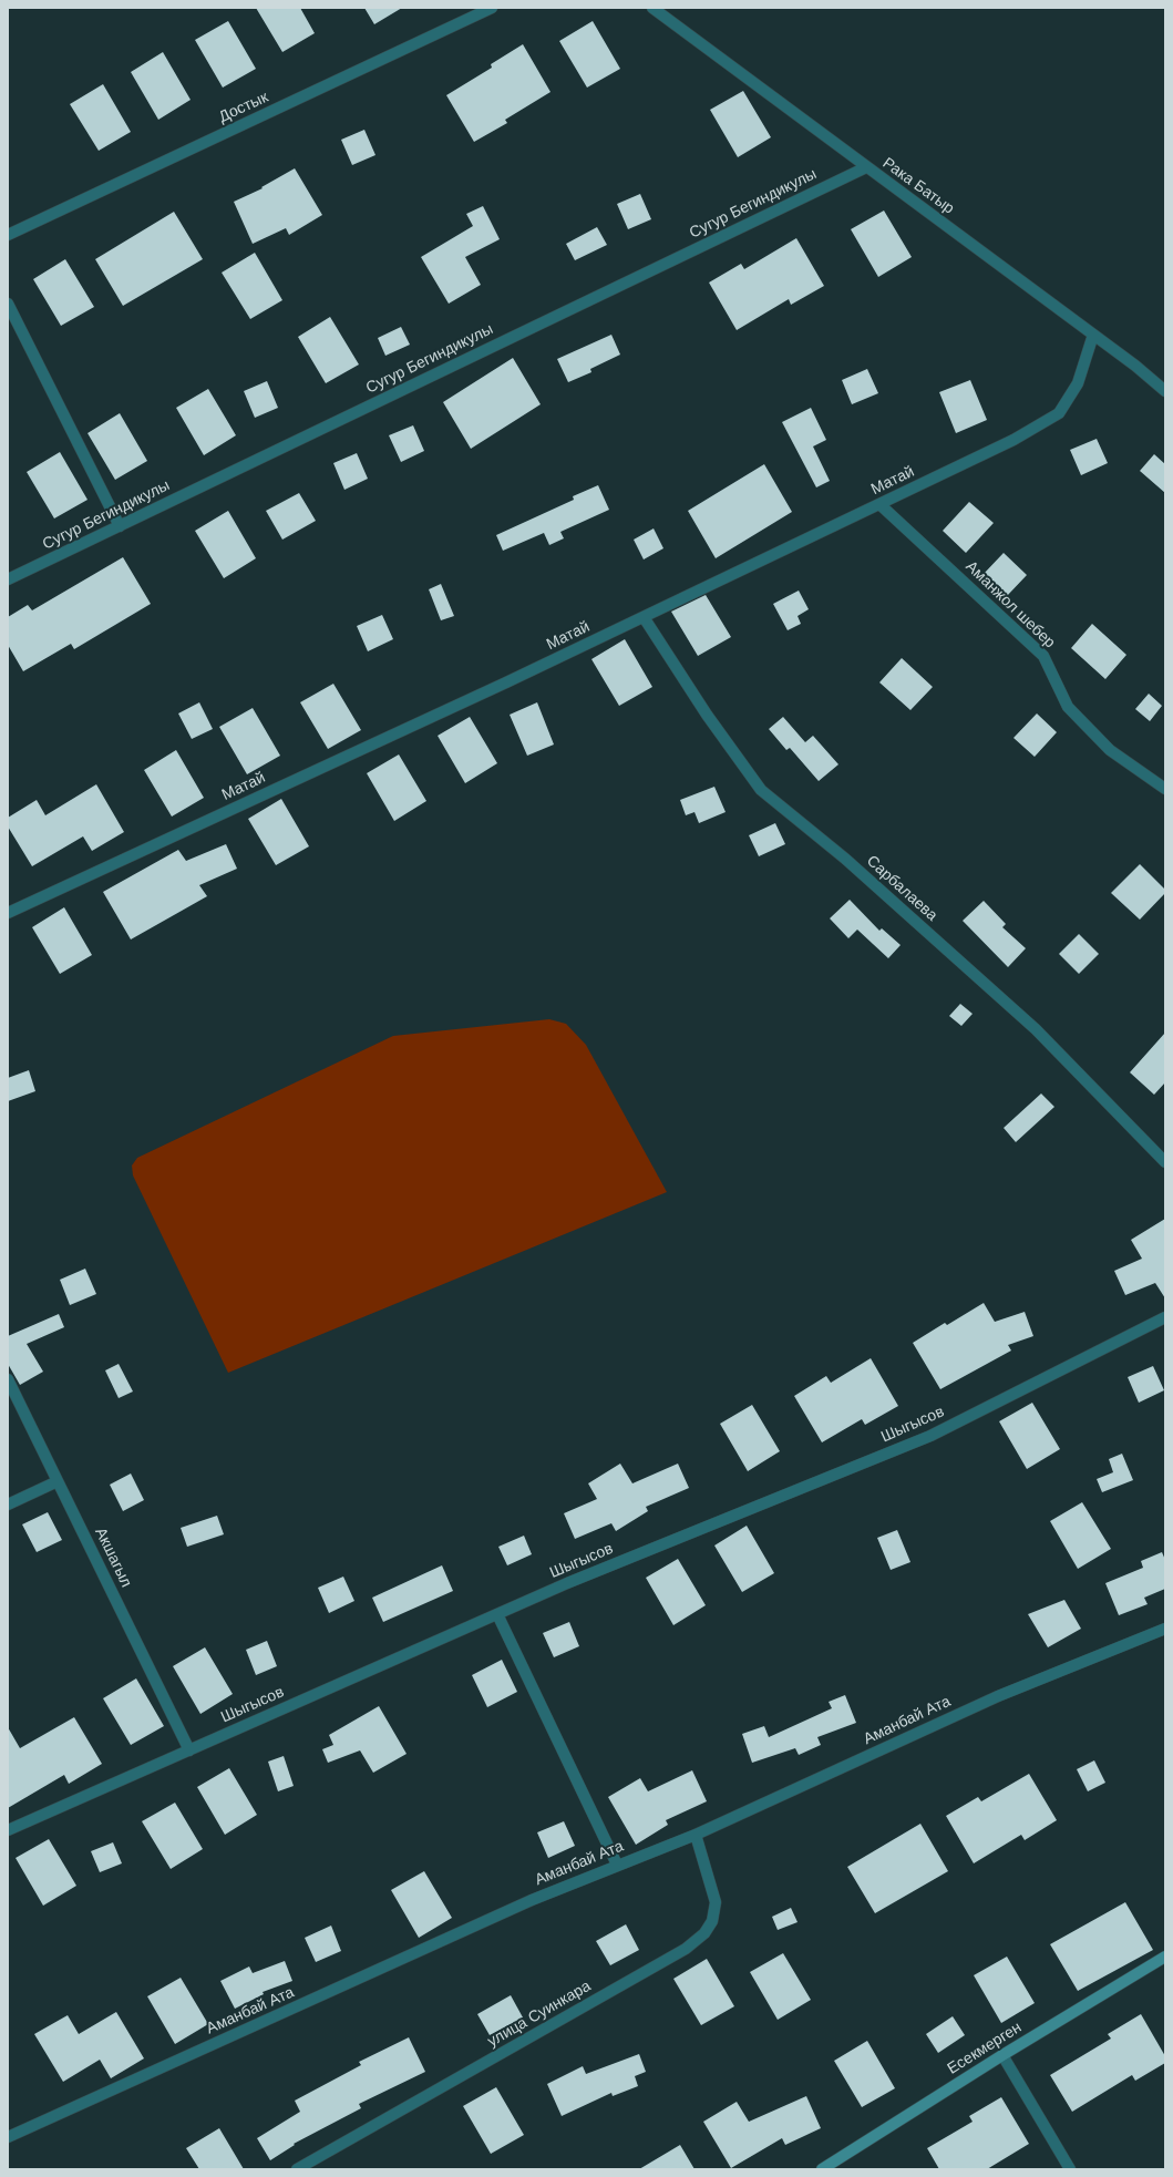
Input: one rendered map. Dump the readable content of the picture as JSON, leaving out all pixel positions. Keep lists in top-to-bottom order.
{
  "streets": {
    "street": [
      "Достык",
      "Рака Батыр",
      "Сугур Бегиндикулы",
      "Матай",
      "Аманжол шебер",
      "Сарбалаева",
      "Шыгысов",
      "Акшагыл",
      "Аманбай Ата",
      "улица Суинкара",
      "Eсекмерген"
    ]
  },
  "crossings": [
    ["Рака Батыр", "Сугур Бегиндикулы"],
    ["Рака Батыр", "Матай"],
    ["Матай", "Аманжол шебер"],
    ["Матай", "Сарбалаева"],
    ["Шыгысов", "Акшагыл"],
    ["Аманбай Ата", "улица Суинкара"]
  ]
}
